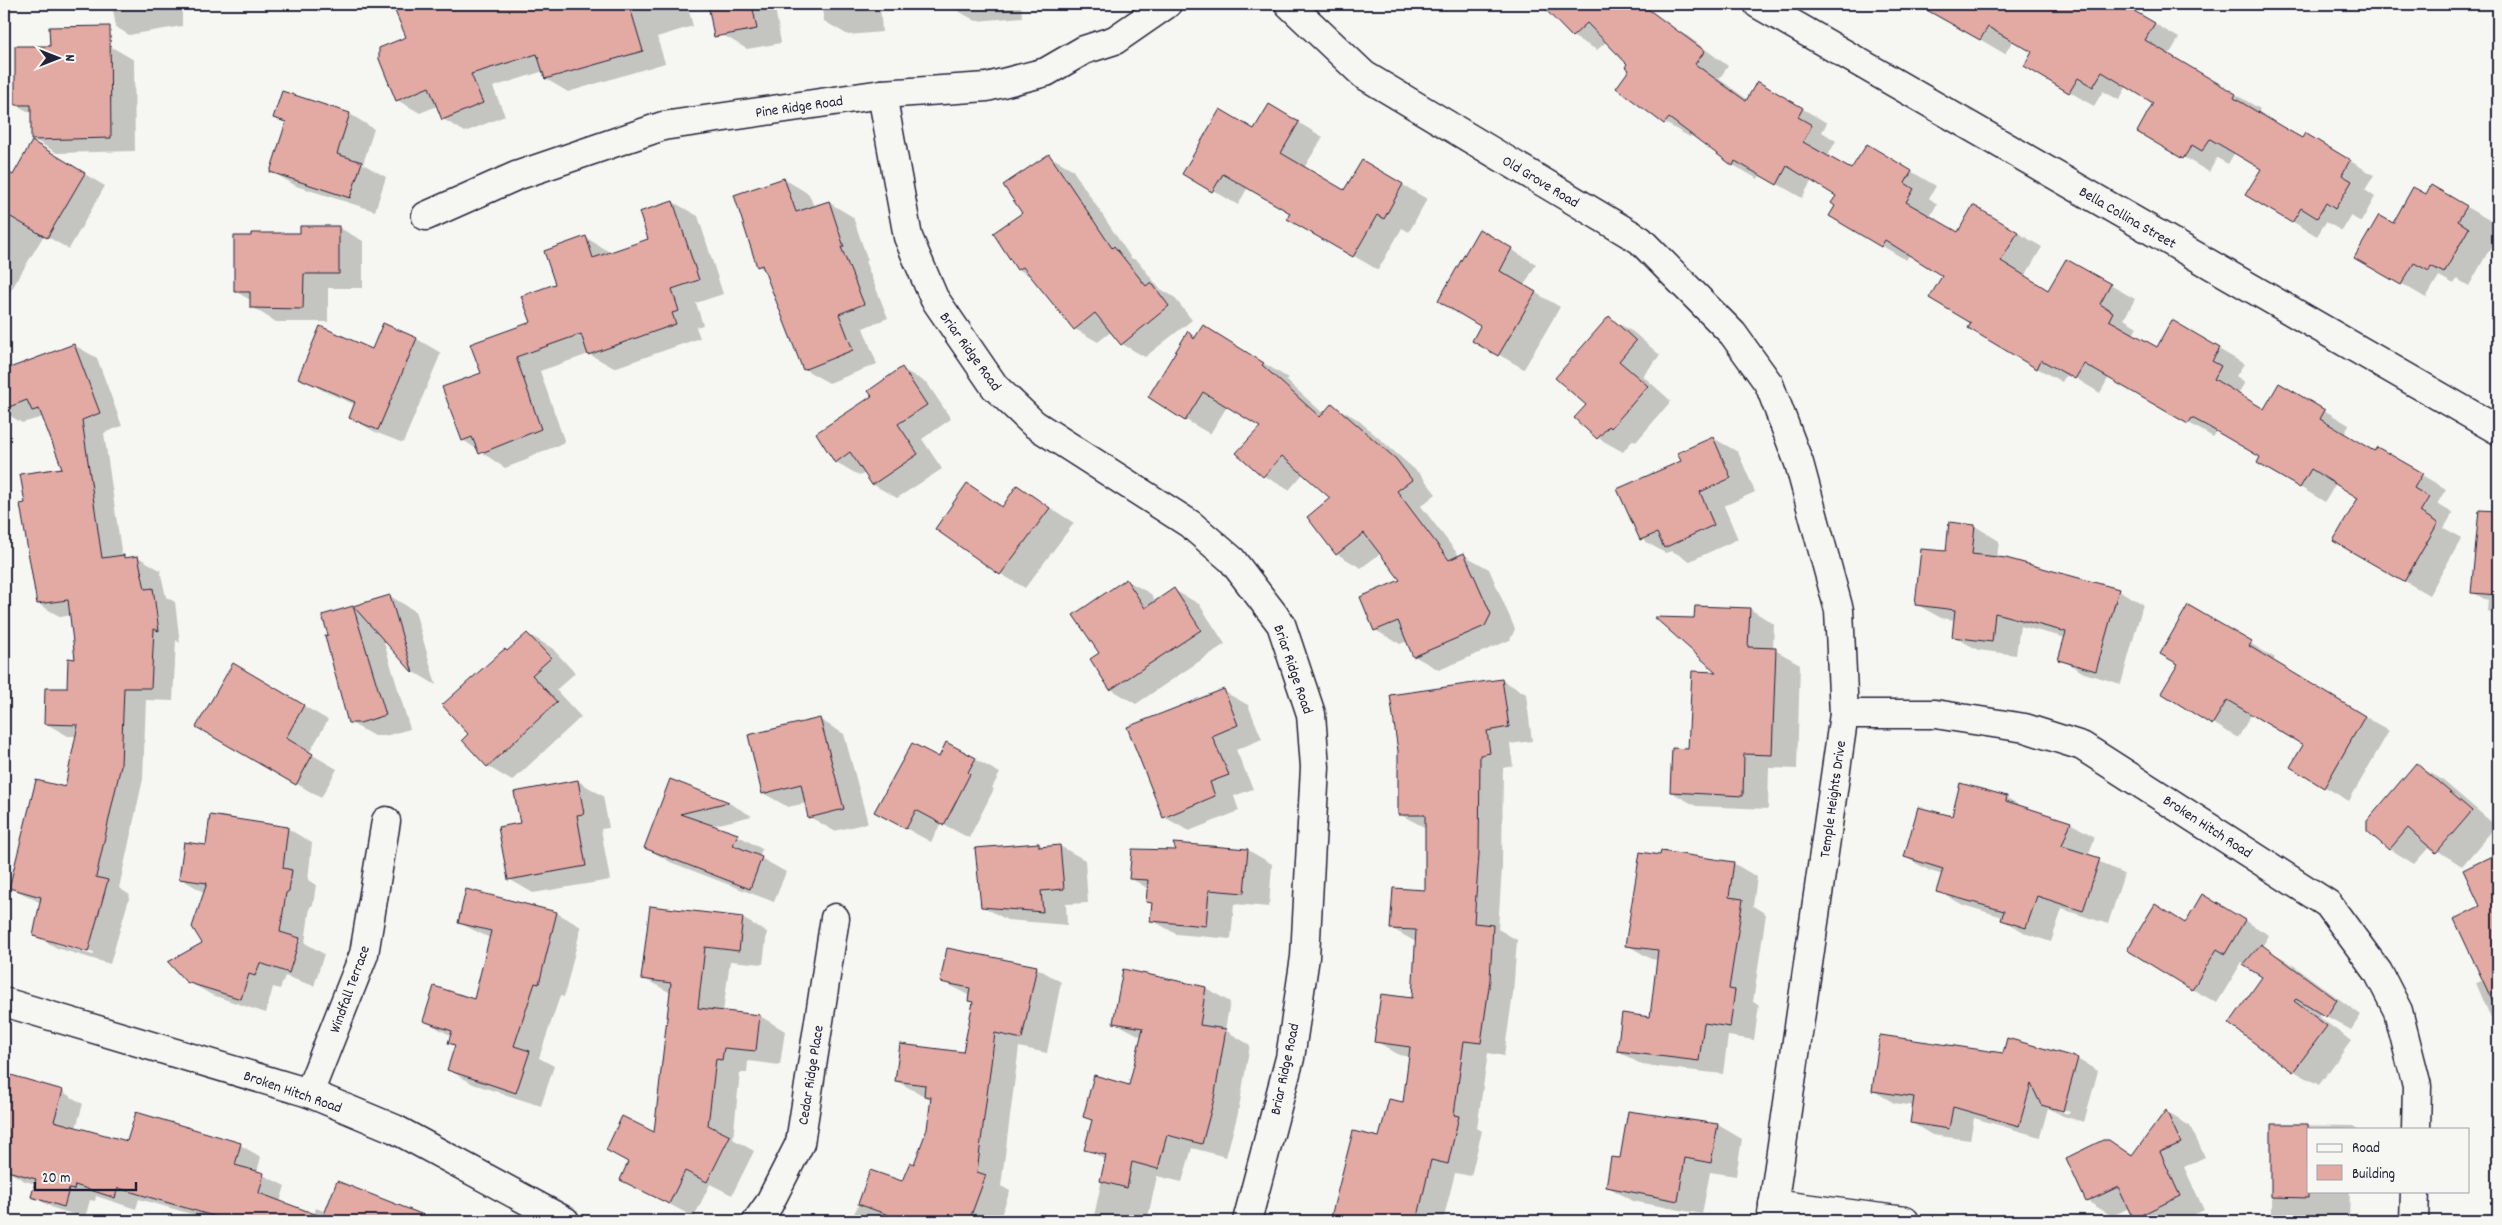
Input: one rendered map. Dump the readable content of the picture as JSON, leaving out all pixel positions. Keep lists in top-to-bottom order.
{
  "streets": {
    "street": [
      "Pine Ridge Road",
      "Old Grove Road",
      "Bella Collina Street",
      "Briar Ridge Road",
      "Temple Heights Drive",
      "Broken Hitch Road",
      "Windfall Terrace",
      "Cedar Ridge Place"
    ]
  },
  "crossings": [
    ["Pine Ridge Road", "Briar Ridge Road"],
    ["Old Grove Road", "Temple Heights Drive"],
    ["Temple Heights Drive", "Broken Hitch Road"],
    ["Broken Hitch Road", "Windfall Terrace"]
  ],
  "legend": ["Road", "Building"],
  "scale_bar": "20 m",
  "north": "right"
}
